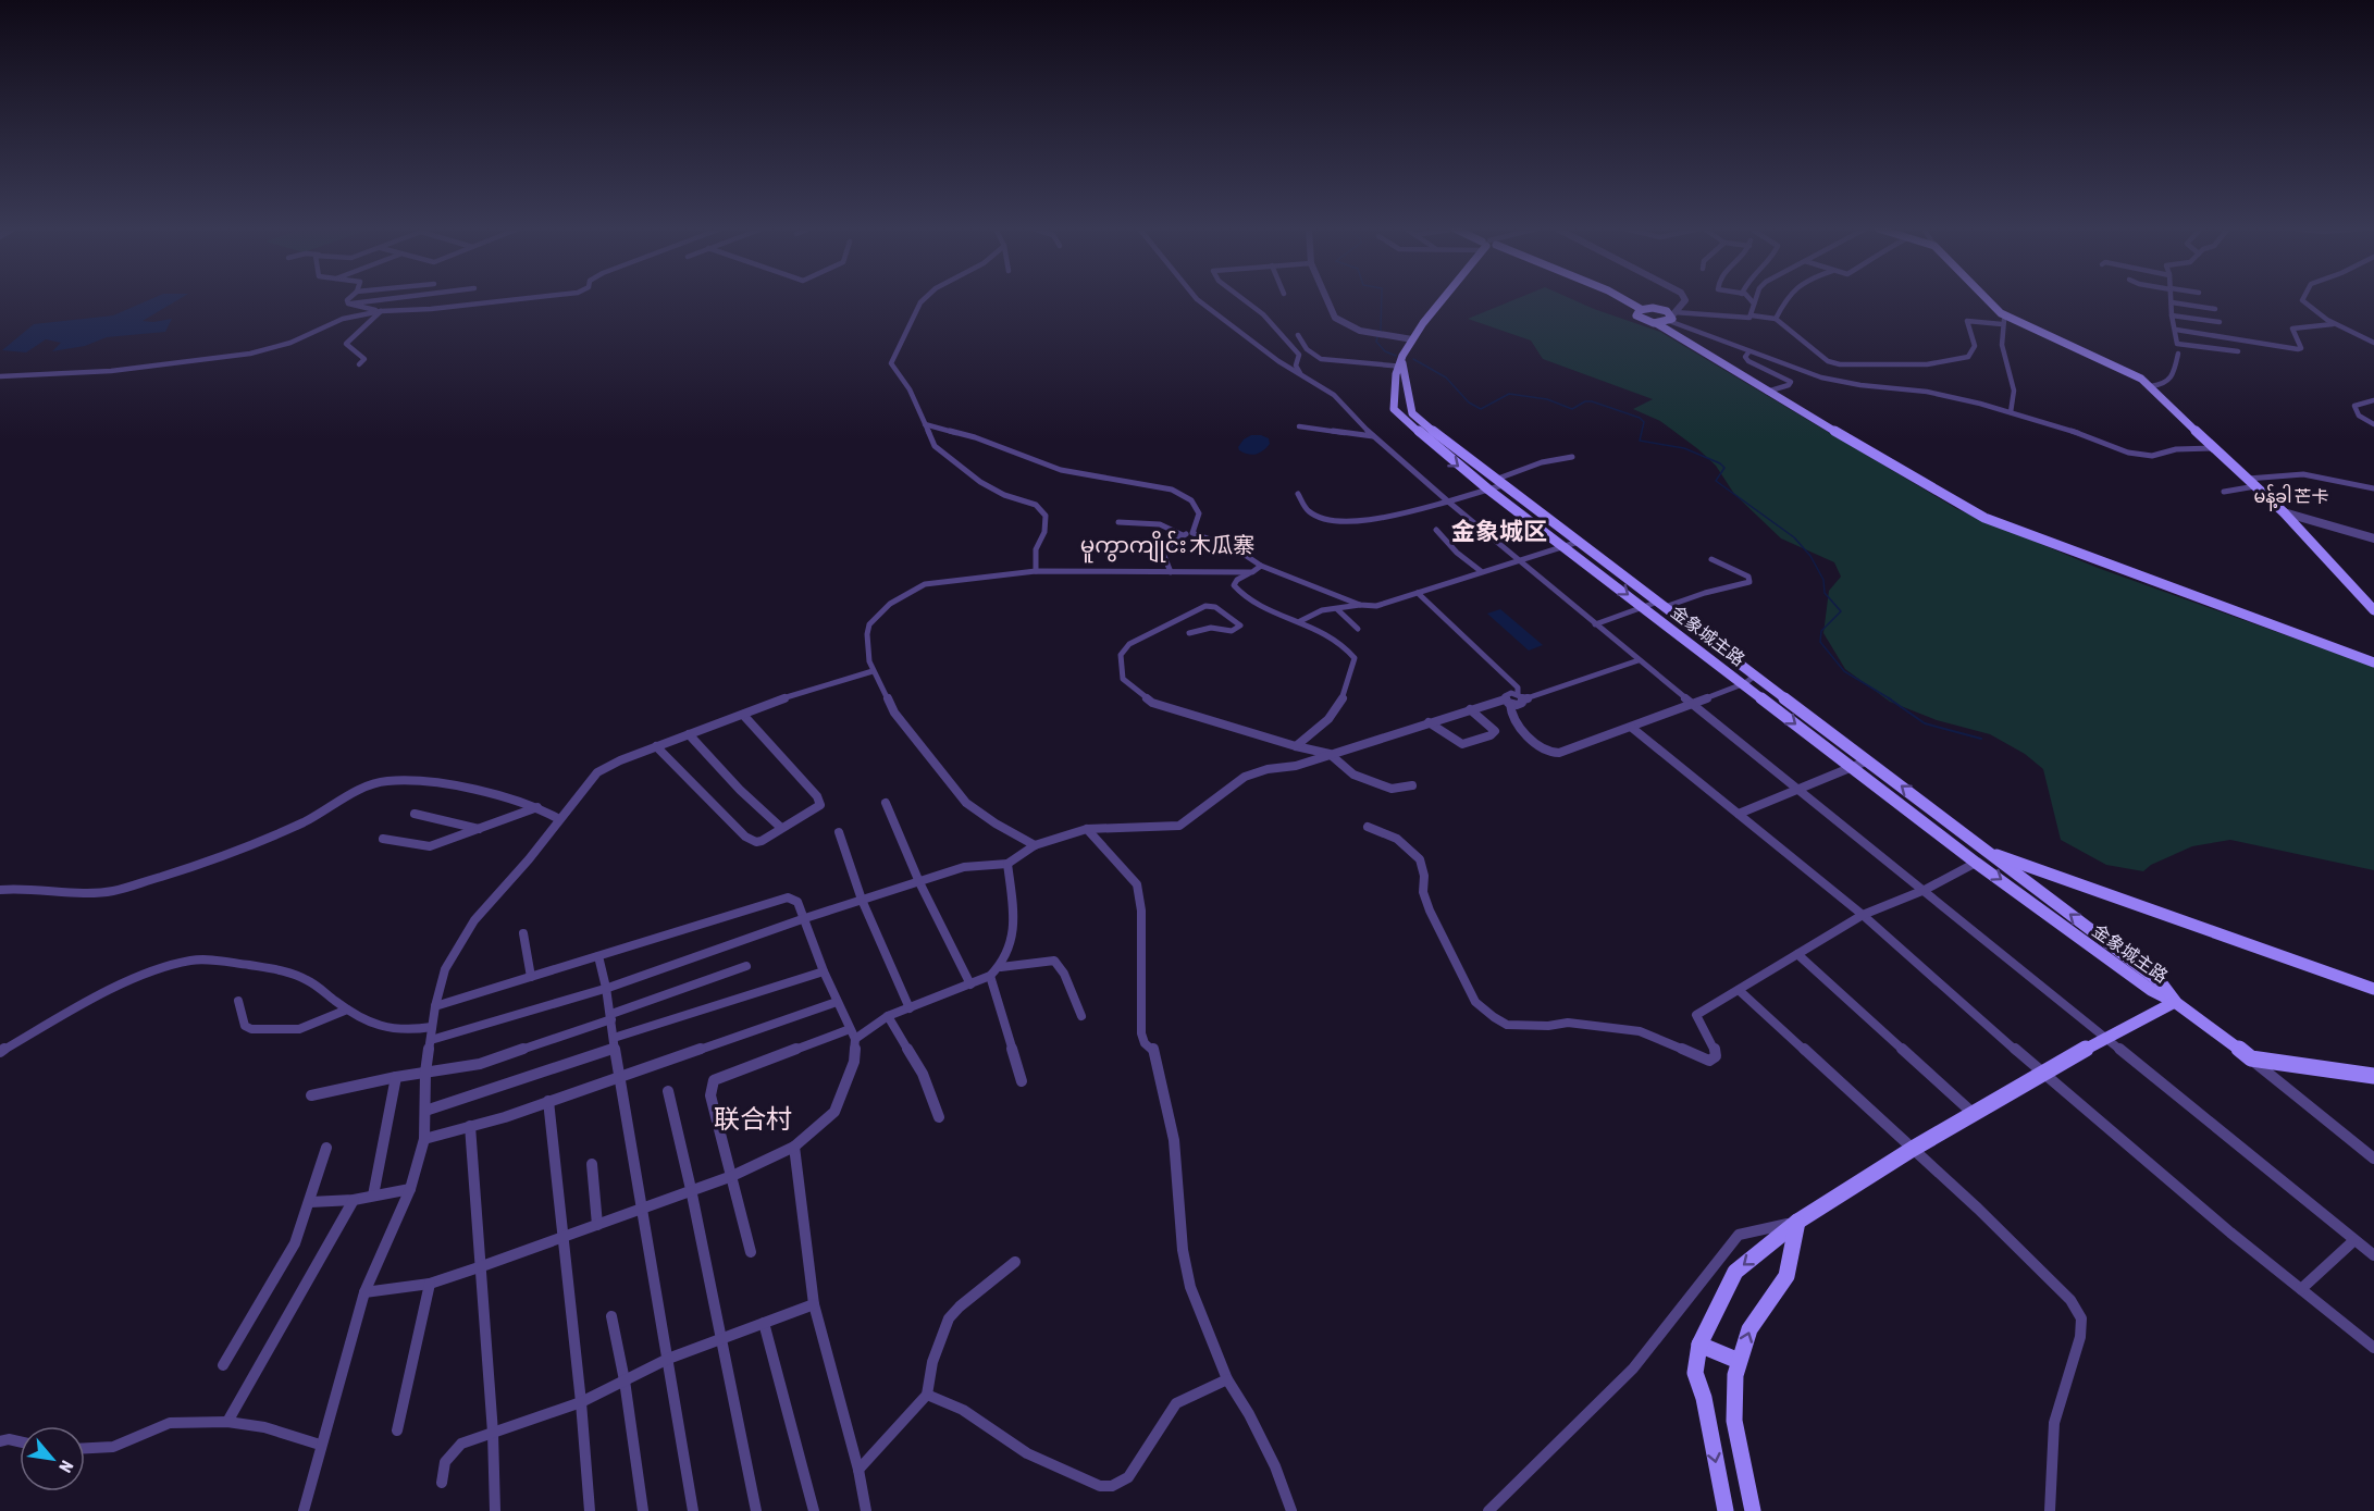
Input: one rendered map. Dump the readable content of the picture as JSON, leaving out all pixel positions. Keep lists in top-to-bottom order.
{
  "streets": {
    "main road": ["金象城主路"]
  },
  "districts": [
    "မန့်ခါ 芒卡",
    "金象城区",
    "မူကွာကျိုင်း 木瓜寨",
    "联合村"
  ],
  "north": "bottom right"
}
